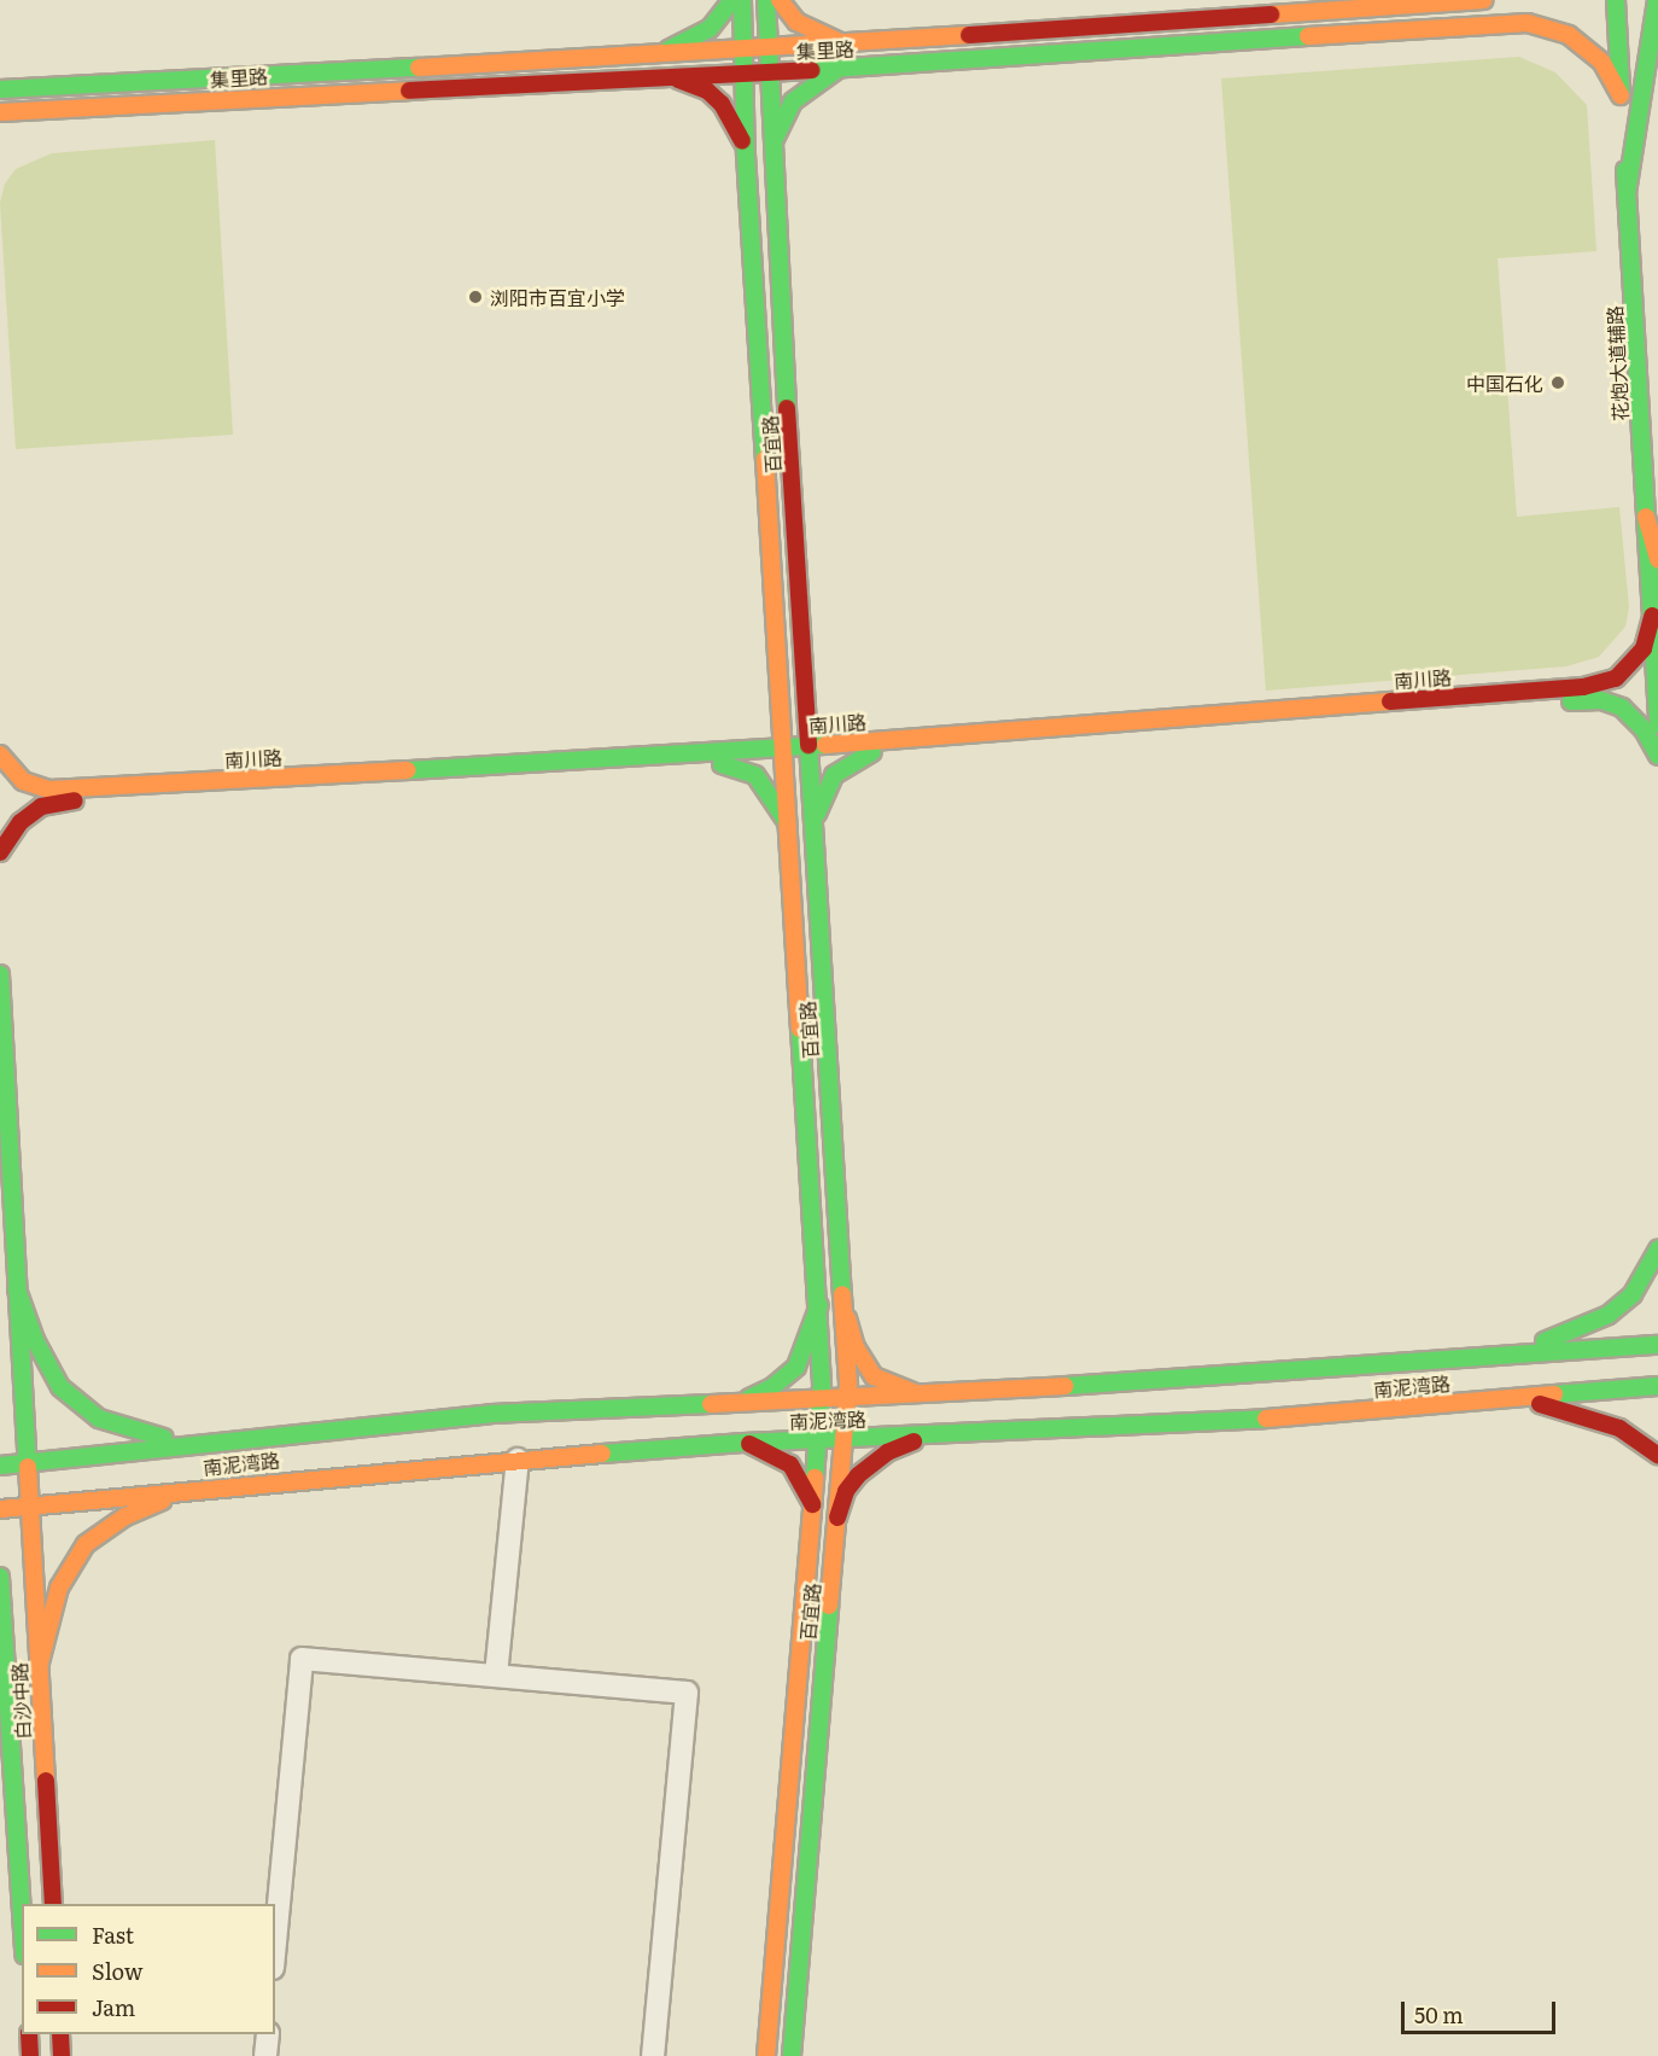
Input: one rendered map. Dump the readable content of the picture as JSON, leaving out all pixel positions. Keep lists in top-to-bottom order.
{
  "streets": {
    "main road": [
      "集里路",
      "花炮大道辅路",
      "百宜路",
      "南川路",
      "南泥湾路",
      "白沙中路"
    ]
  },
  "crossings": [
    ["集里路", "花炮大道辅路"],
    ["集里路", "百宜路"],
    ["花炮大道辅路", "南川路"],
    ["百宜路", "南川路"],
    ["百宜路", "南泥湾路"],
    ["南泥湾路", "白沙中路"]
  ],
  "places": ["浏阳市百宜小学", "中国石化"],
  "legend": ["Fast", "Slow", "Jam"],
  "scale_bar": "50 m"
}
